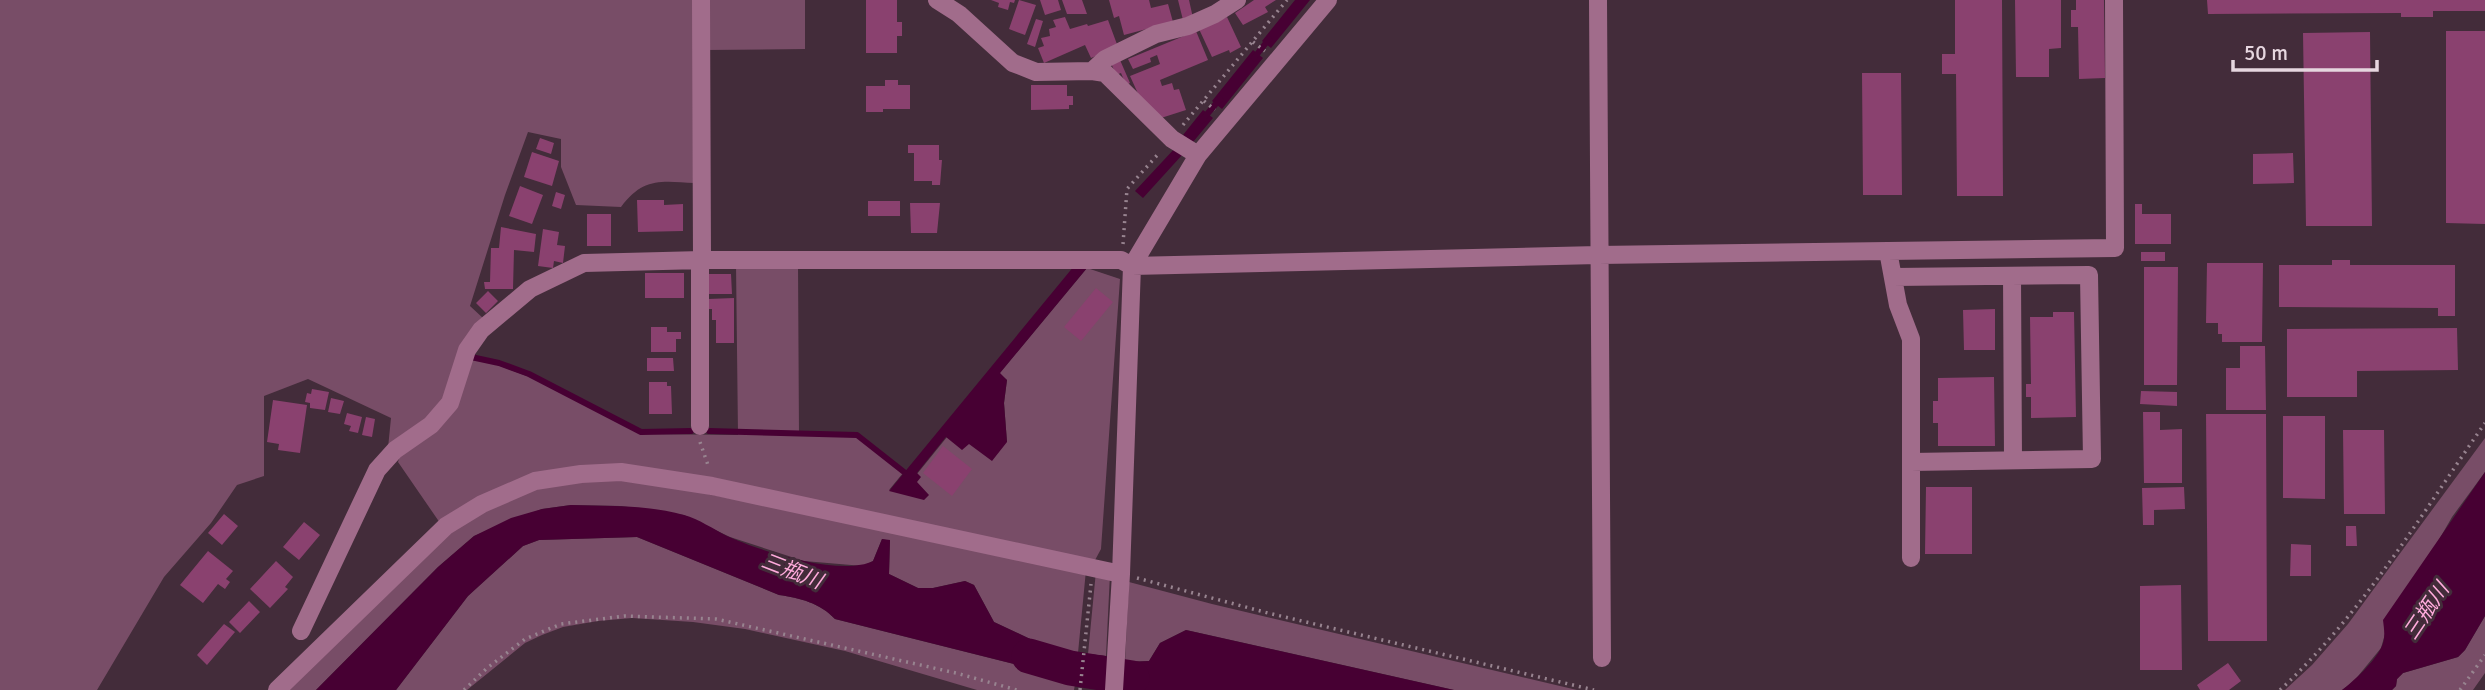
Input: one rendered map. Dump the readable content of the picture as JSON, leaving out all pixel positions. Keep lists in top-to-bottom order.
{
  "water": ["三瓶川"],
  "scale_bar": "50 m"
}
